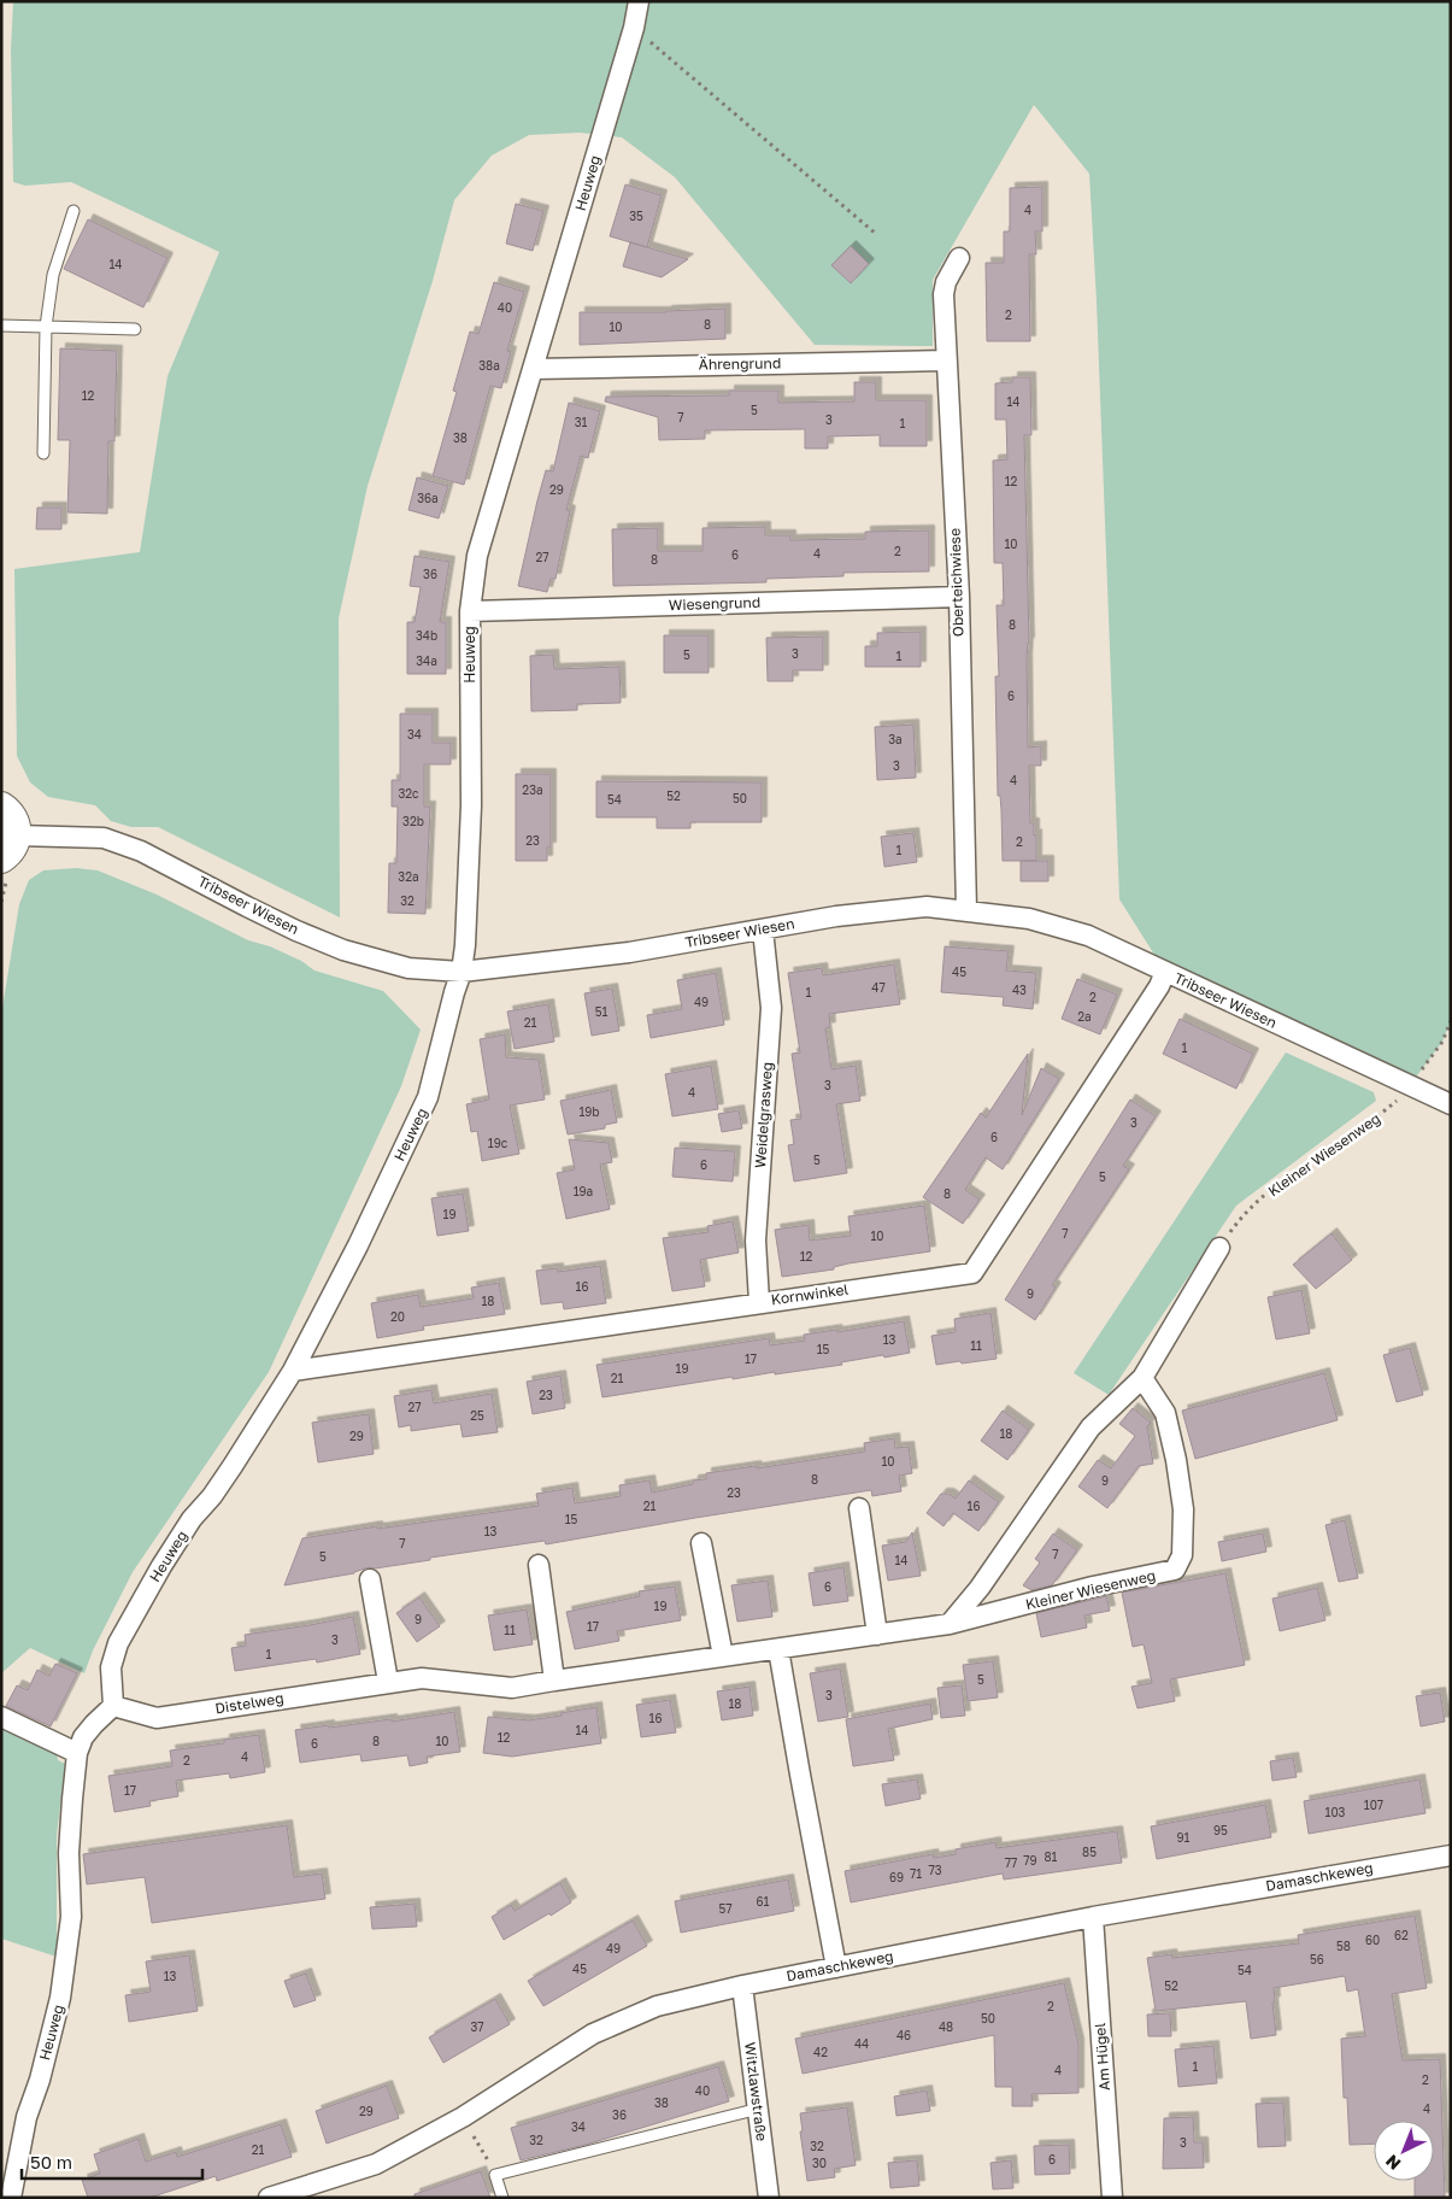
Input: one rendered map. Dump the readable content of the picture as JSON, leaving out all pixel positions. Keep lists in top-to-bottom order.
{
  "streets": {
    "street": [
      "Heuweg",
      "Ährengrund",
      "Oberteichwiese",
      "Wiesengrund",
      "Tribseer Wiesen",
      "Weidelgrasweg",
      "Kleiner Wiesenweg",
      "Kornwinkel",
      "Distelweg",
      "Damaschkeweg",
      "Am Hügel",
      "Witzlawstraße"
    ]
  },
  "crossings": [
    ["Heuweg", "Ährengrund"],
    ["Heuweg", "Wiesengrund"],
    ["Heuweg", "Tribseer Wiesen"],
    ["Heuweg", "Kornwinkel"],
    ["Heuweg", "Distelweg"],
    ["Ährengrund", "Oberteichwiese"],
    ["Oberteichwiese", "Wiesengrund"],
    ["Oberteichwiese", "Tribseer Wiesen"],
    ["Tribseer Wiesen", "Weidelgrasweg"],
    ["Tribseer Wiesen", "Kleiner Wiesenweg"],
    ["Tribseer Wiesen", "Kornwinkel"],
    ["Weidelgrasweg", "Kornwinkel"],
    ["Kleiner Wiesenweg", "Distelweg"],
    ["Damaschkeweg", "Am Hügel"],
    ["Damaschkeweg", "Witzlawstraße"]
  ],
  "house_numbers": [
    "4",
    "35",
    "14",
    "40",
    "2",
    "8",
    "10",
    "38a",
    "12",
    "14",
    "5",
    "7",
    "3",
    "31",
    "1",
    "38",
    "12",
    "29",
    "36a",
    "10",
    "2",
    "4",
    "6",
    "27",
    "8",
    "36",
    "8",
    "34b",
    "3",
    "5",
    "1",
    "34a",
    "6",
    "34",
    "3a",
    "3",
    "4",
    "23a",
    "32c",
    "52",
    "50",
    "54",
    "32b",
    "23",
    "2",
    "1",
    "32a",
    "32",
    "45",
    "47",
    "43",
    "1",
    "2",
    "49",
    "51",
    "2a",
    "21",
    "1",
    "3",
    "4",
    "19b",
    "3",
    "6",
    "19c",
    "5",
    "6",
    "5",
    "19a",
    "8",
    "19",
    "7",
    "10",
    "12",
    "16",
    "9",
    "18",
    "20",
    "13",
    "11",
    "15",
    "17",
    "19",
    "21",
    "23",
    "27",
    "25",
    "18",
    "29",
    "10",
    "8",
    "9",
    "23",
    "21",
    "16",
    "15",
    "13",
    "7",
    "7",
    "5",
    "14",
    "6",
    "19",
    "9",
    "17",
    "11",
    "3",
    "1",
    "5",
    "3",
    "18",
    "16",
    "14",
    "12",
    "8",
    "10",
    "6",
    "4",
    "2",
    "17",
    "107",
    "103",
    "95",
    "91",
    "85",
    "81",
    "79",
    "77",
    "73",
    "71",
    "69",
    "61",
    "57",
    "62",
    "60",
    "58",
    "49",
    "56",
    "45",
    "54",
    "13",
    "52",
    "2",
    "50",
    "37",
    "48",
    "46",
    "44",
    "42",
    "1",
    "4",
    "2",
    "40",
    "38",
    "4",
    "29",
    "36",
    "34",
    "32",
    "3",
    "32",
    "21",
    "6",
    "30"
  ],
  "scale_bar": "50 m",
  "north": "bottom left"
}
